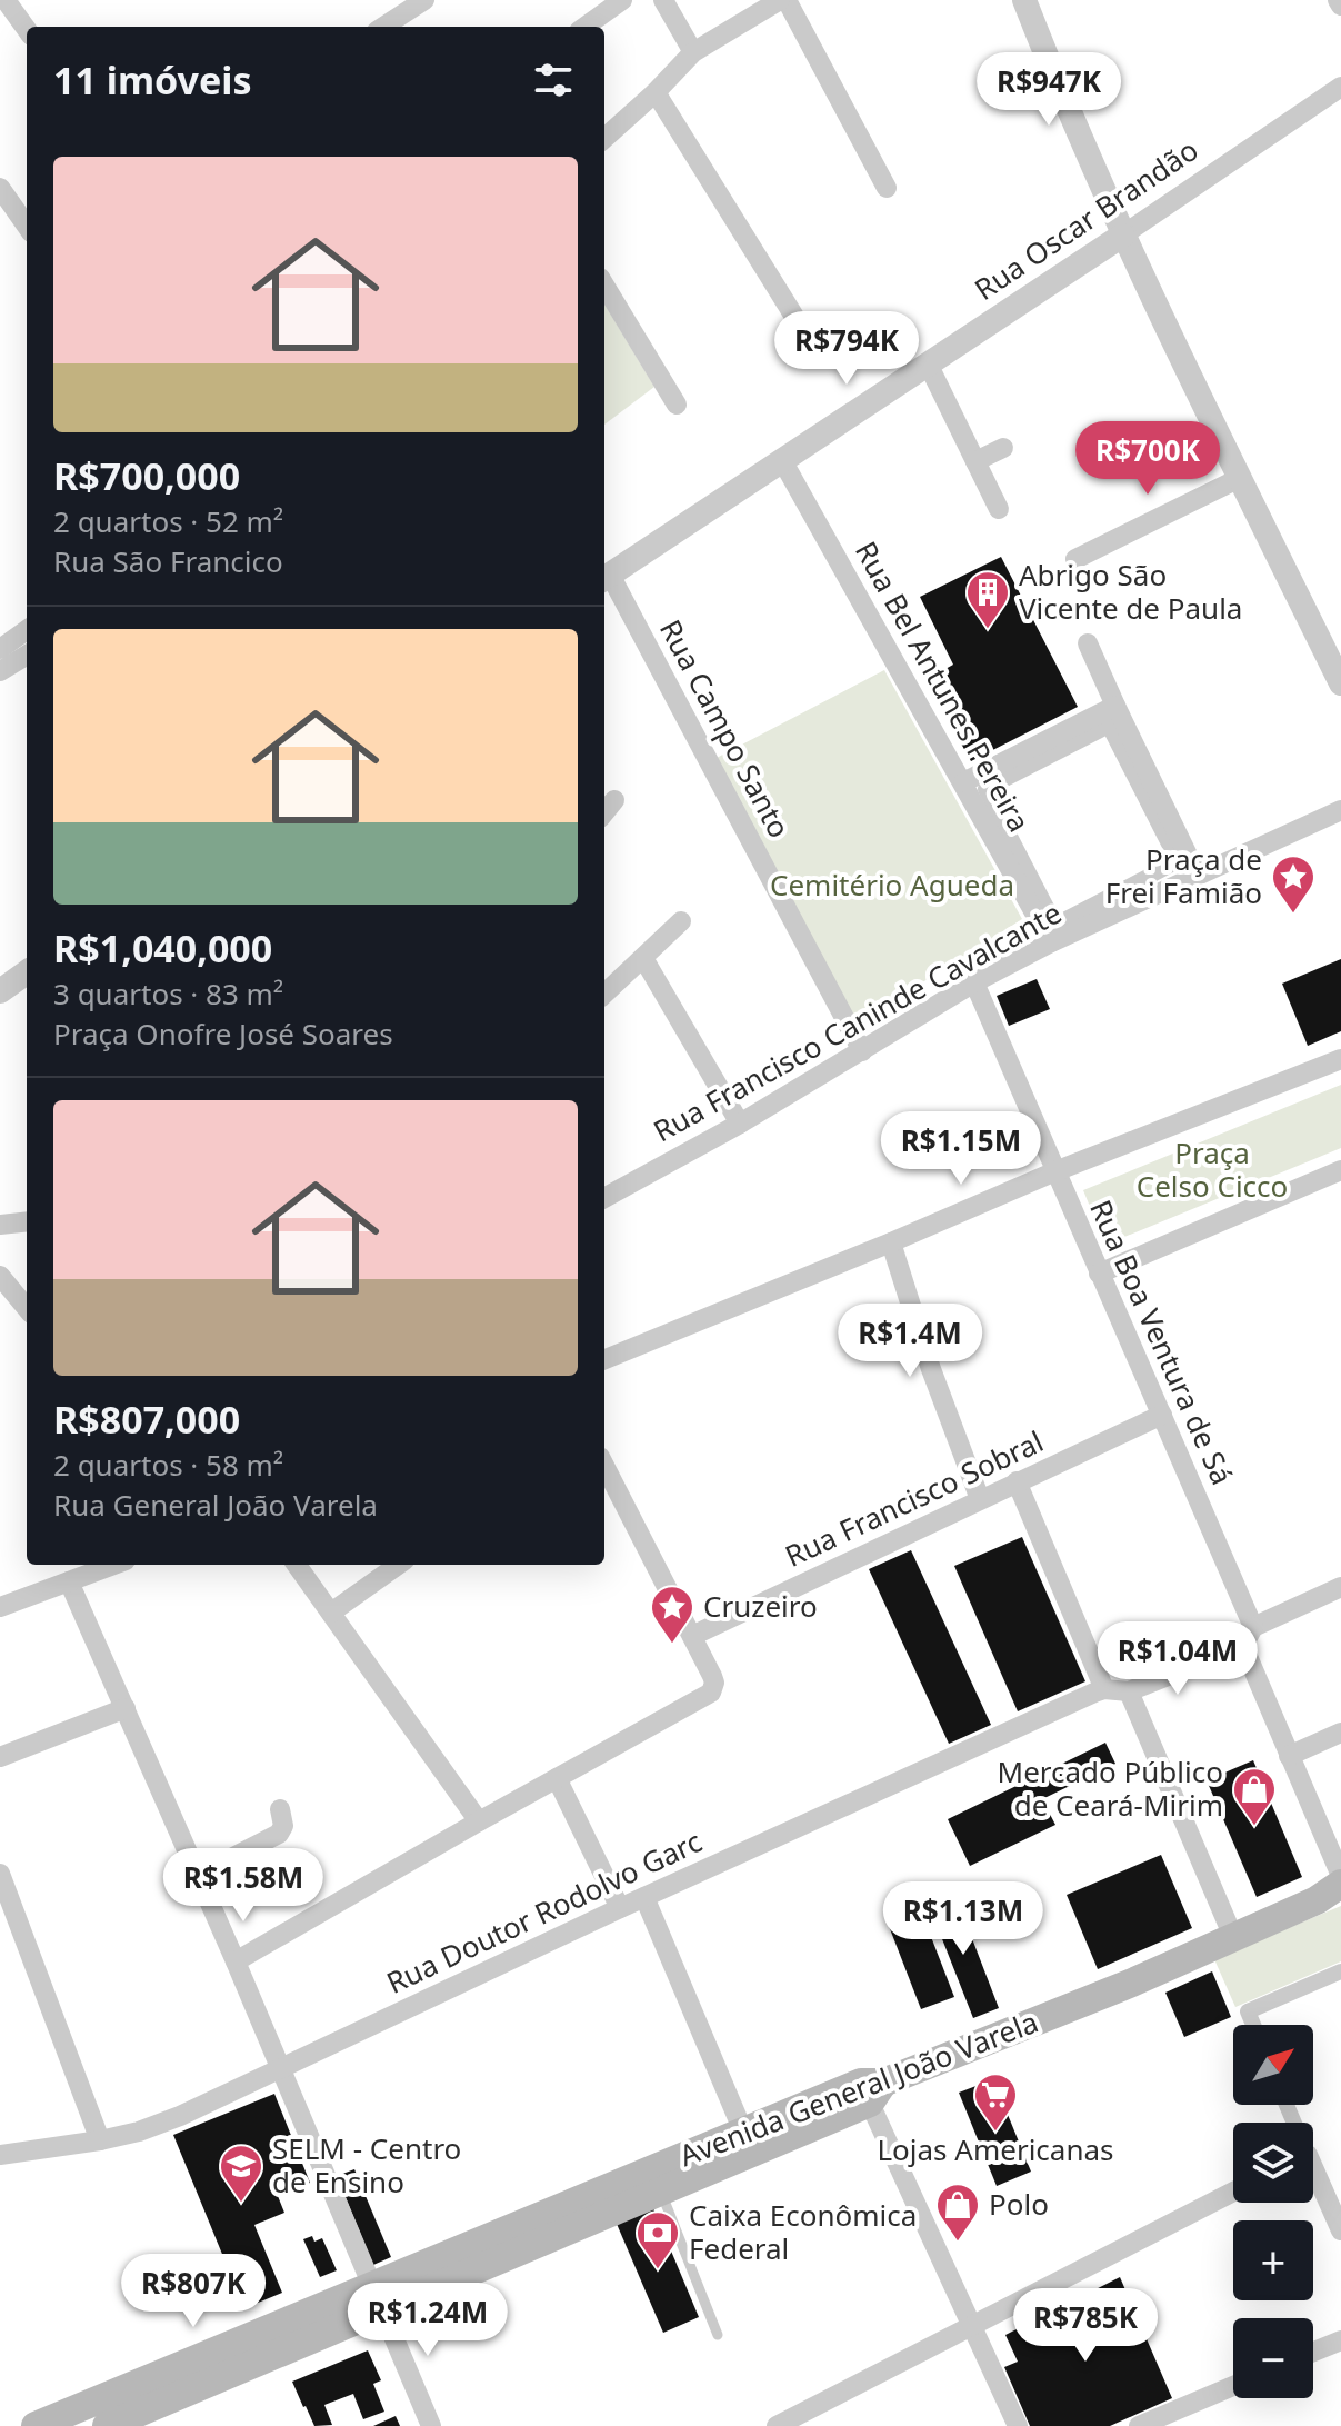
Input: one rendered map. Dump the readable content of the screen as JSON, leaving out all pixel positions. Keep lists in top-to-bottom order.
{
  "streets": {
    "main road": ["Avenida General João Varela"],
    "street": [
      "Rua Oscar Brandão",
      "Rua Bel Antunes Pereira",
      "Rua Campo Santo",
      "Rua Francisco Caninde Cavalcante",
      "Rua Boa Ventura de Sá",
      "Rua Francisco Sobral",
      "Rua Doutor Rodolvo Garc"
    ]
  },
  "crossings": [
    ["Rua Oscar Brandão", "Rua Bel Antunes Pereira"],
    ["Rua Oscar Brandão", "Rua Campo Santo"],
    ["Rua Bel Antunes Pereira", "Rua Francisco Caninde Cavalcante"],
    ["Rua Campo Santo", "Rua Francisco Caninde Cavalcante"],
    ["Rua Francisco Caninde Cavalcante", "Rua Boa Ventura de Sá"],
    ["Rua Boa Ventura de Sá", "Rua Francisco Sobral"]
  ],
  "parks": ["Cemitério Agueda", "Praça Celso Cicco"],
  "places": {
    "building": ["Abrigo São Vicente de Paula"],
    "place": ["Praça de Frei Famião", "Cruzeiro"],
    "shop": ["Mercado Público de Ceará-Mirim", "Polo"],
    "supermarket": ["Lojas Americanas"],
    "school or university": ["SELM - Centro de Ensino"],
    "bank": ["Caixa Econômica Federal"]
  },
  "north": "top right",
  "page": {
    "heading": "11 imóveis",
    "price": [
      "R$947K",
      "R$794K",
      "R$700K",
      "R$1.15M",
      "R$1.4M",
      "R$1.04M",
      "R$1.58M",
      "R$1.13M",
      "R$807K",
      "R$1.24M",
      "R$785K"
    ],
    "list": [
      {
        "name": "R$700,000",
        "note": "2 quartos · 52 m² · Rua São Francico"
      },
      {
        "name": "R$1,040,000",
        "note": "3 quartos · 83 m² · Praça Onofre José Soares"
      },
      {
        "name": "R$807,000",
        "note": "2 quartos · 58 m² · Rua General João Varela"
      }
    ],
    "map_buttons": ["+", "−"]
  }
}
